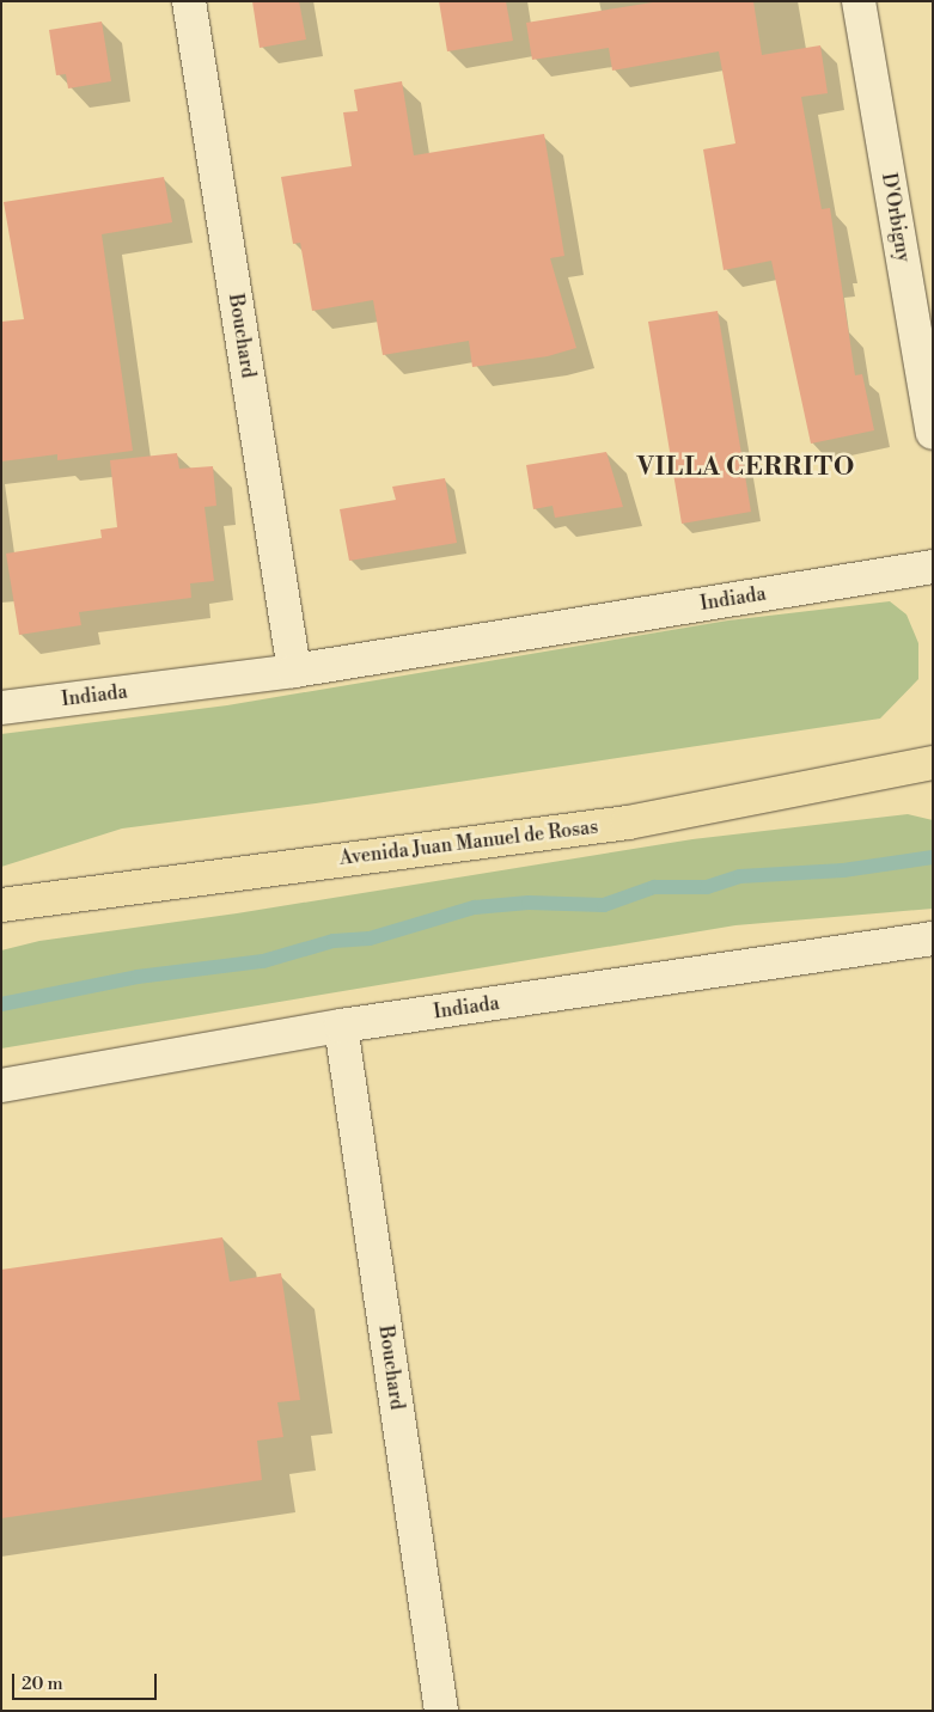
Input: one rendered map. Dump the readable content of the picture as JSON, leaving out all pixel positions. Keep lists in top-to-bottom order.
{
  "streets": {
    "main road": ["Avenida Juan Manuel de Rosas"],
    "street": ["D'Orbigny", "Bouchard", "Indiada"]
  },
  "crossings": [
    ["Bouchard", "Indiada"]
  ],
  "districts": ["VILLA CERRITO"],
  "scale_bar": "20 m"
}
